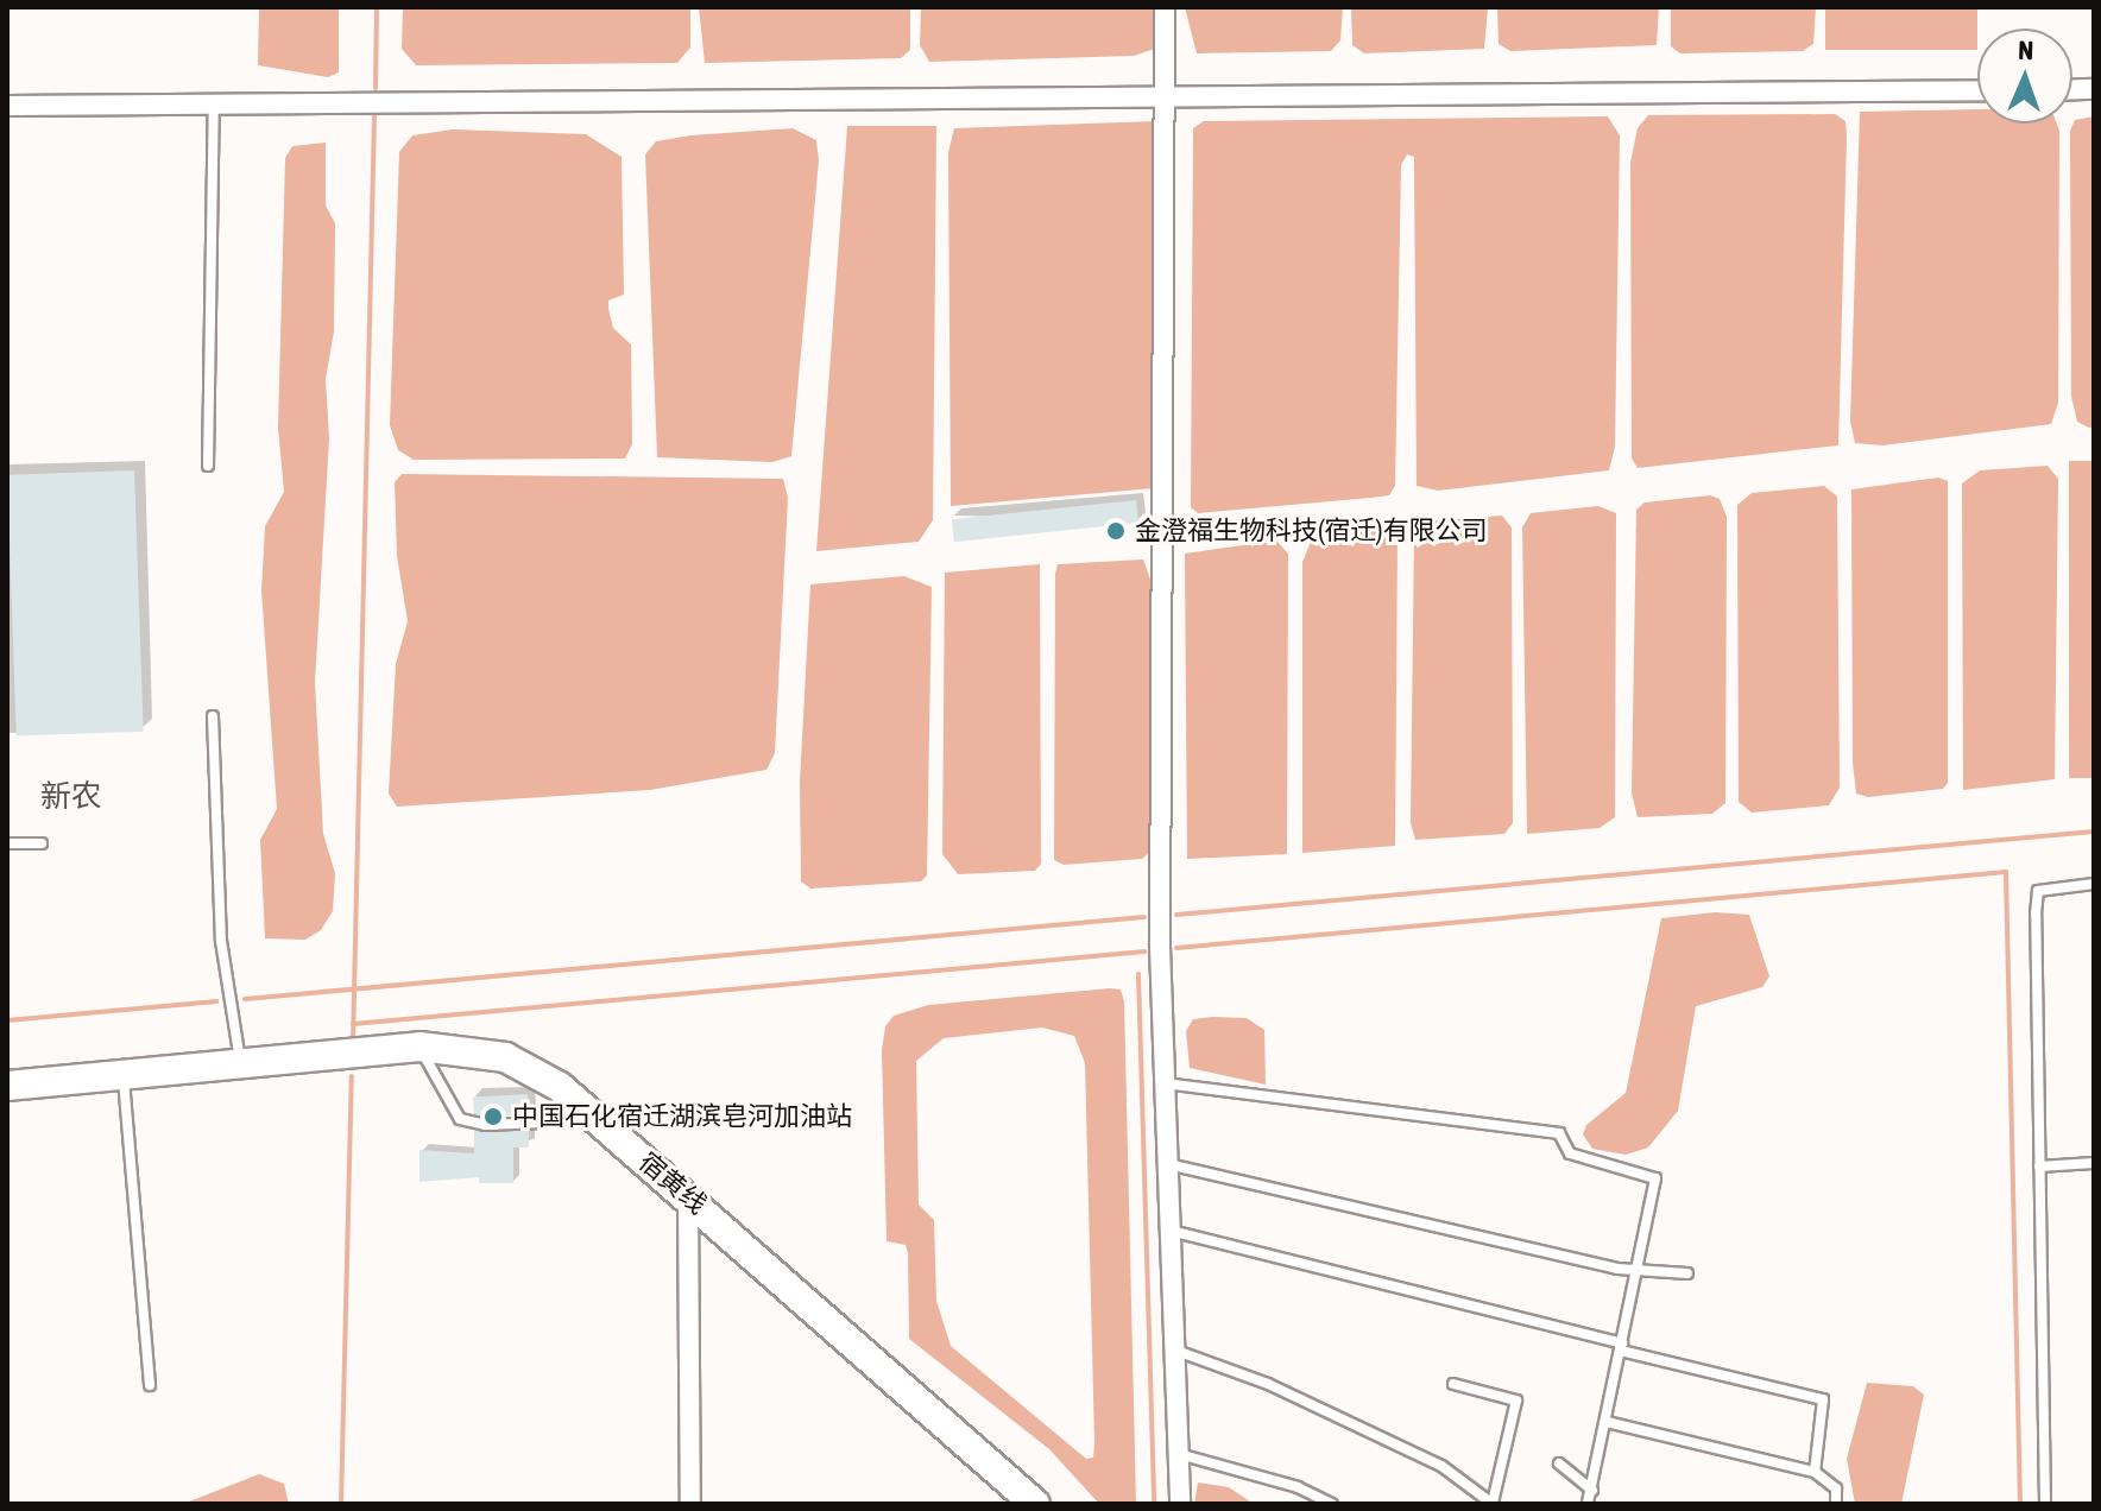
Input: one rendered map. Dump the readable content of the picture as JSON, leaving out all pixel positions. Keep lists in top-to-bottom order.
{
  "streets": {
    "main road": ["宿黄线"]
  },
  "districts": ["新农"],
  "places": ["金澄福生物科技(宿迁)有限公司", "中国石化宿迁湖滨皂河加油站"],
  "north": "top"
}
